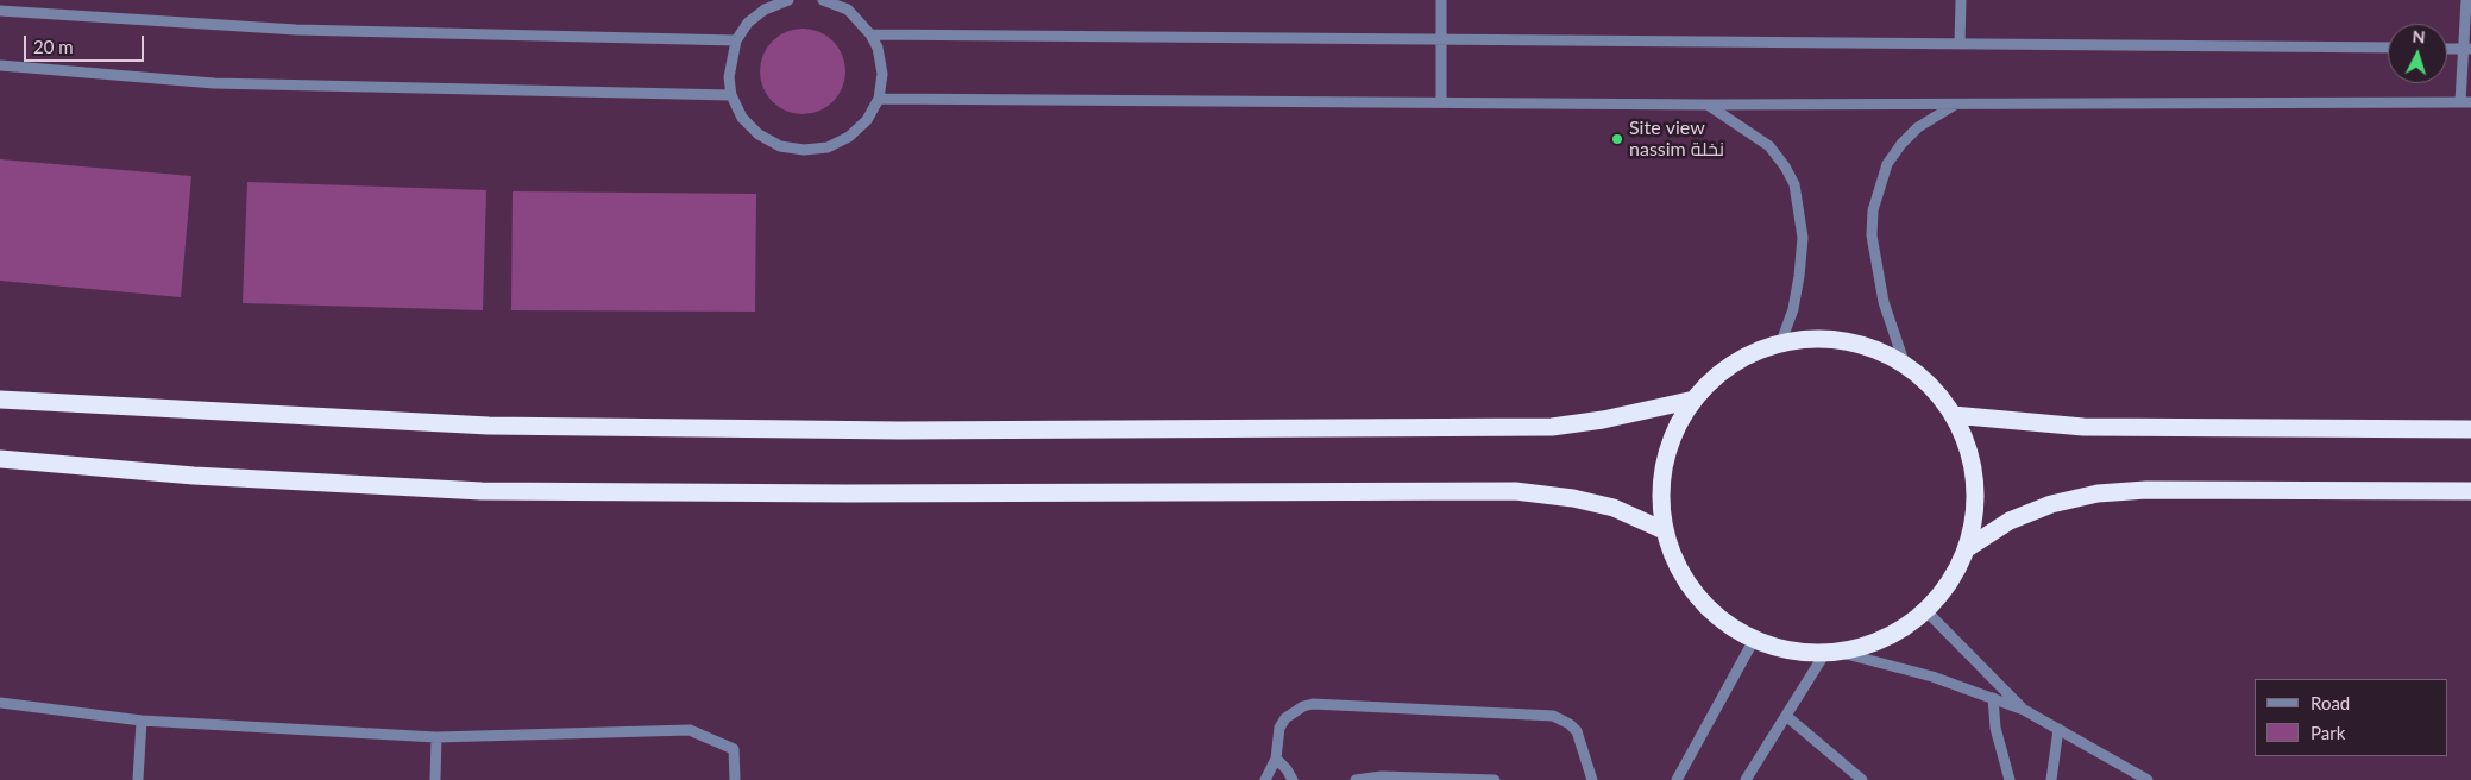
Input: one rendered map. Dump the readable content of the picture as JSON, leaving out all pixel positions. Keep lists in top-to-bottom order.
{
  "places": ["Site view nassim نخلة"],
  "legend": ["Road", "Park"],
  "scale_bar": "20 m",
  "north": "top"
}
